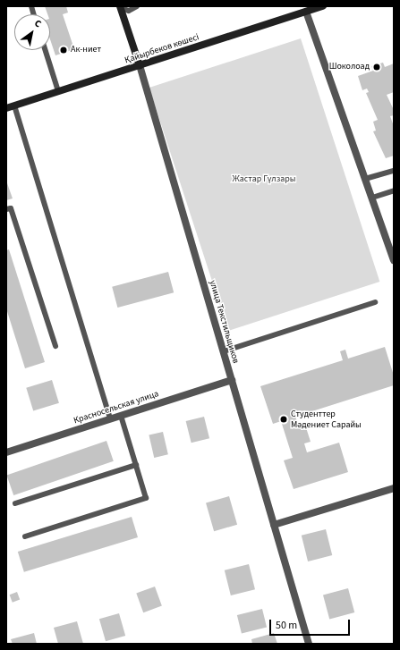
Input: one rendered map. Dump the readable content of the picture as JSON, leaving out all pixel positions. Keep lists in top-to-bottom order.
{
  "streets": {
    "main road": ["Қайырбеков көшесі", "улица Текстильщиков"],
    "street": ["Красносельская улица"]
  },
  "crossings": [
    ["Қайырбеков көшесі", "улица Текстильщиков"],
    ["улица Текстильщиков", "Красносельская улица"]
  ],
  "parks": ["Жастар Гүлзары"],
  "places": ["Ак-ниет", "Шоколоад", "Студенттер Мәдениет Сарайы"],
  "scale_bar": "50 m",
  "north": "top right"
}
